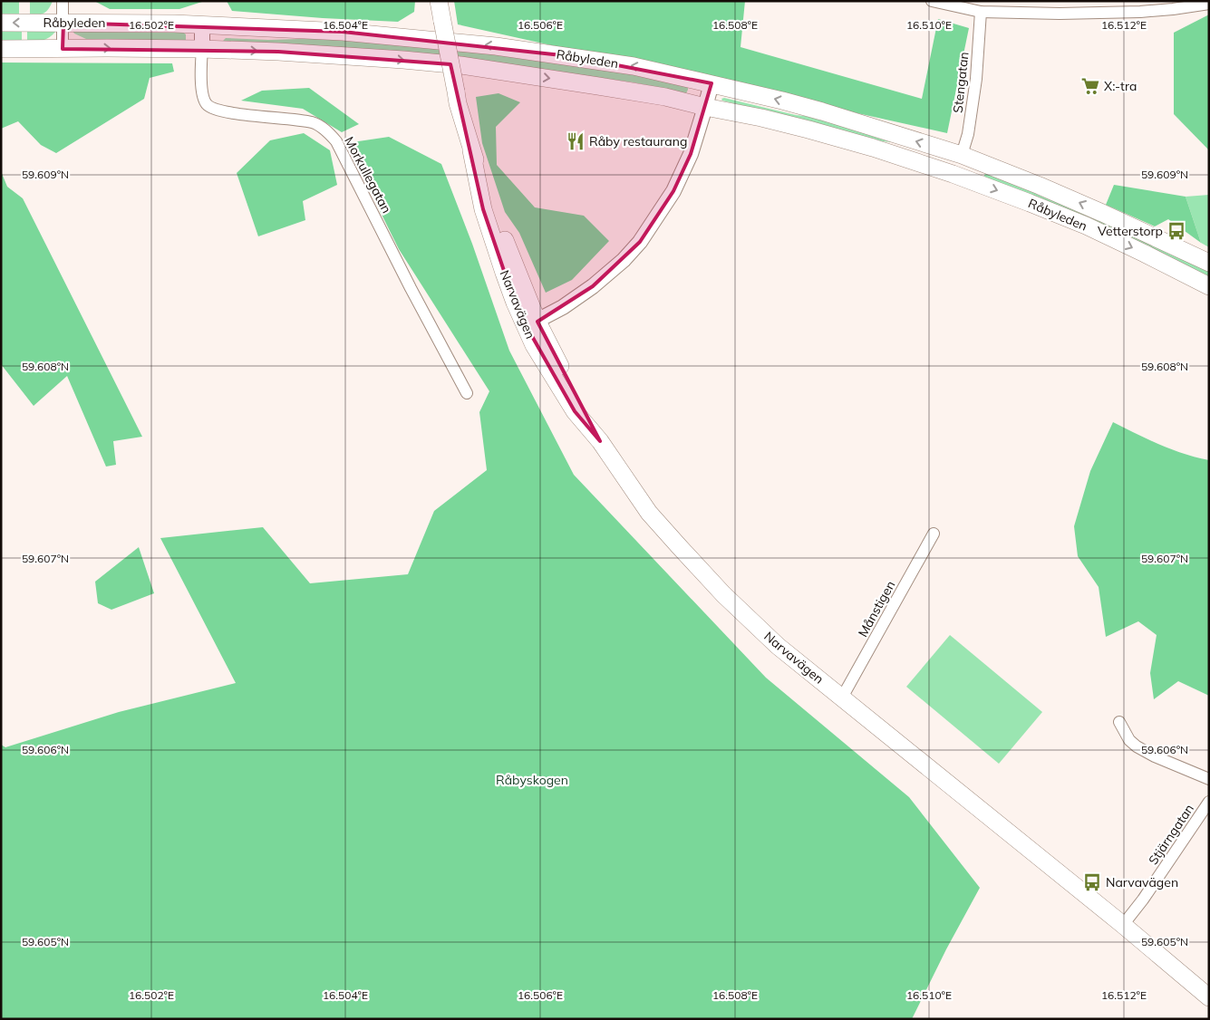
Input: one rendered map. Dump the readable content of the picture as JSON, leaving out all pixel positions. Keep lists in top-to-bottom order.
{
  "streets": {
    "main road": ["Råbyleden", "Narvavägen"],
    "street": [
      "Stengatan",
      "Morkullegatan",
      "Månstigen",
      "Stjärngatan"
    ]
  },
  "crossings": [
    ["Råbyleden", "Stengatan"],
    ["Råbyleden", "Morkullegatan"],
    ["Narvavägen", "Månstigen"],
    ["Narvavägen", "Stjärngatan"]
  ],
  "parks": ["Råbyskogen"],
  "places": {
    "supermarket": ["X:-tra"],
    "restaurant": ["Råby restaurang"],
    "bus stop": ["Vetterstorp", "Narvavägen"]
  },
  "coordinates": [
    "16.502°E",
    "16.504°E",
    "16.506°E",
    "16.508°E",
    "16.510°E",
    "16.512°E",
    "59.609°N",
    "59.608°N",
    "59.607°N",
    "59.606°N",
    "59.605°N"
  ]
}
